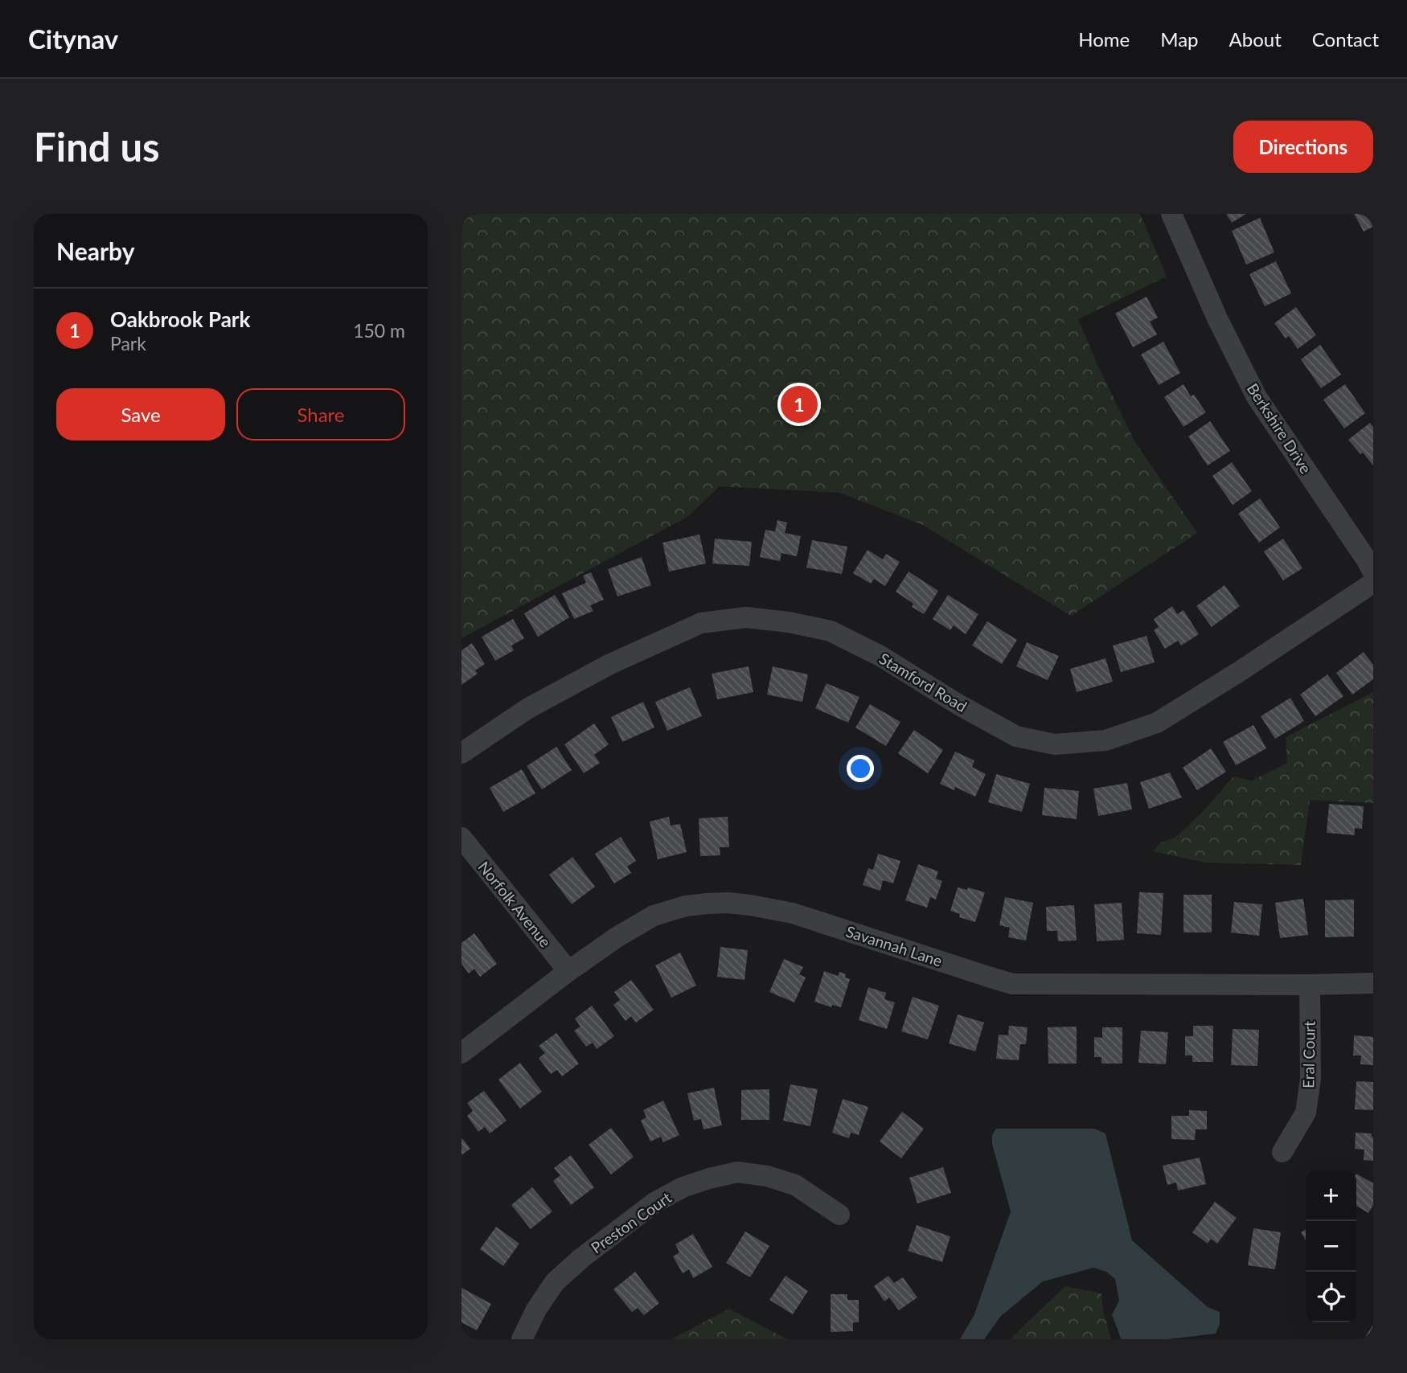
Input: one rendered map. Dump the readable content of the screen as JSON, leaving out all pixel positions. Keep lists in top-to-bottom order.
{
  "streets": {
    "street": [
      "Berkshire Drive",
      "Stamford Road",
      "Norfolk Avenue",
      "Savannah Lane",
      "Eral Court",
      "Preston Court"
    ]
  },
  "crossings": [
    ["Norfolk Avenue", "Savannah Lane"],
    ["Savannah Lane", "Eral Court"]
  ],
  "page": {
    "header": "Citynav",
    "nav": [
      "Home",
      "Map",
      "About",
      "Contact"
    ],
    "buttons": [
      "Directions",
      ["Save", "Share"]
    ],
    "title": "Find us",
    "heading": "Nearby",
    "list": [
      {
        "mark": "1",
        "name": "Oakbrook Park",
        "note": "Park",
        "value": "150 m"
      }
    ],
    "pins": "1",
    "map_buttons": ["+", "−"]
  }
}
